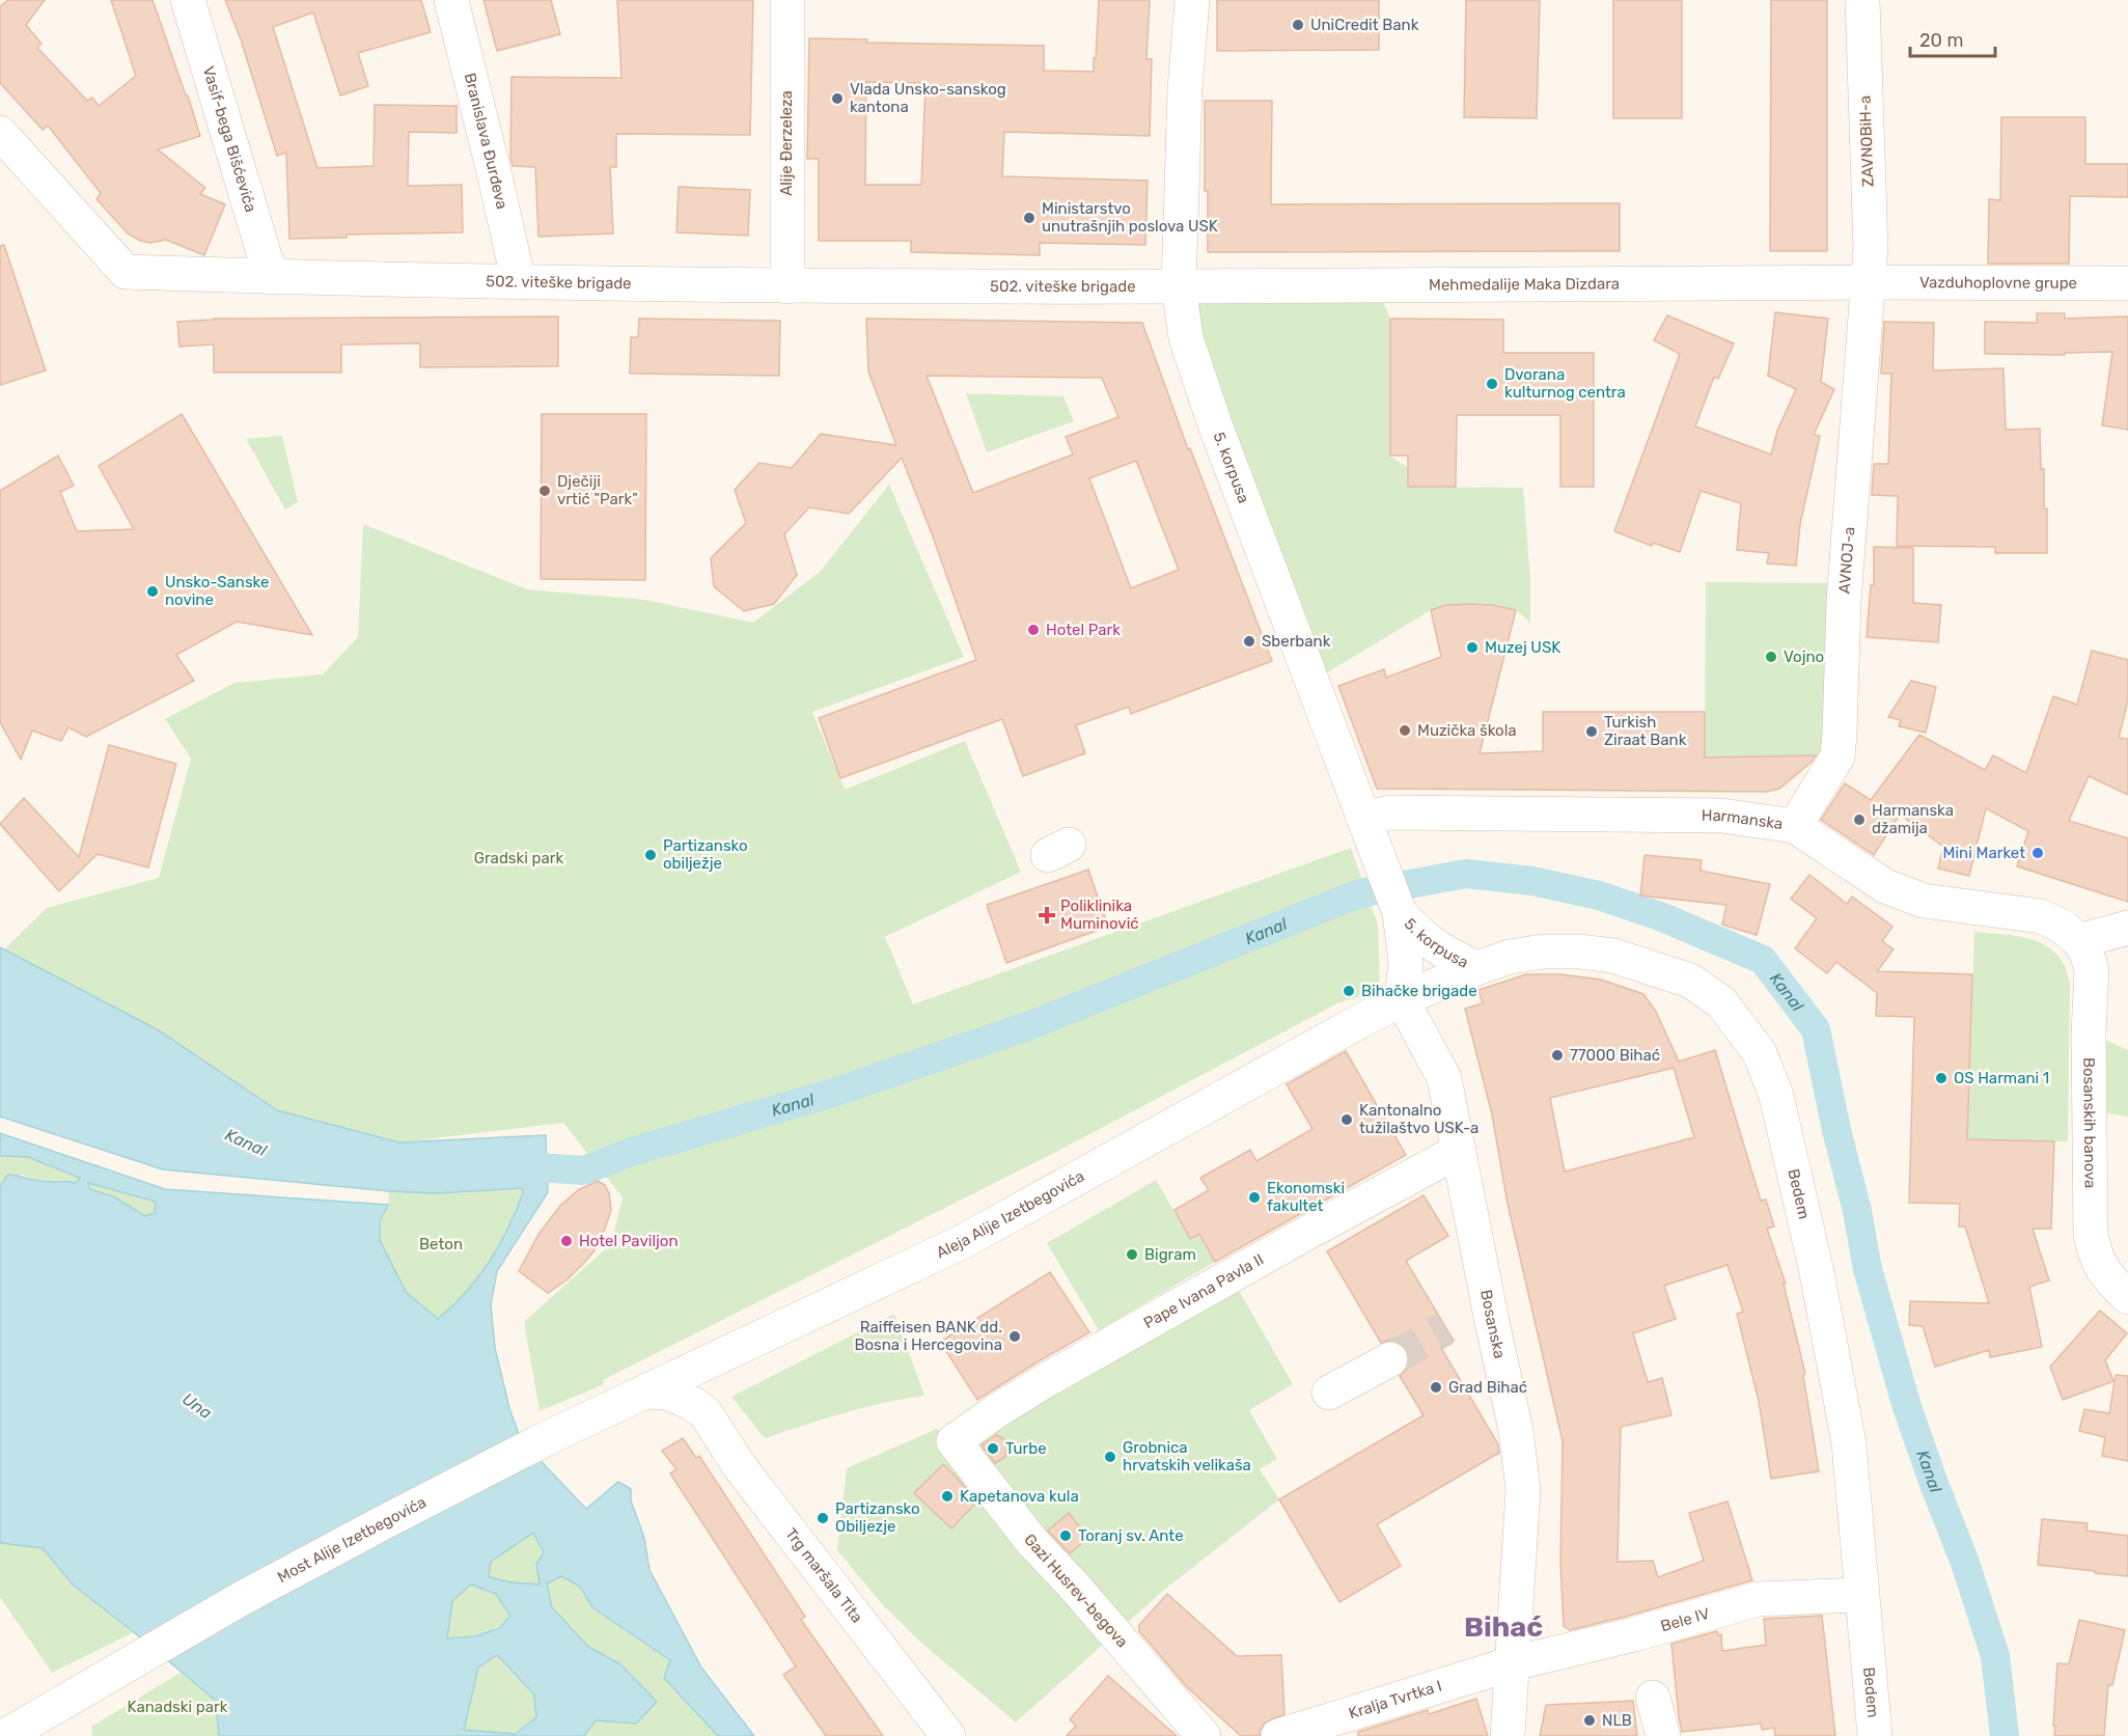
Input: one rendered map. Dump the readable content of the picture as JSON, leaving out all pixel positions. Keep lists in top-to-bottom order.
{
  "streets": {
    "street": [
      "Vasif-bega Bišćevića",
      "Branislava Đurđeva",
      "ZAVNOBiH-a",
      "Alije Đerzeleza",
      "502. viteške brigade",
      "Vazduhoplovne grupe",
      "Mehmedalije Maka Dizdara",
      "5. korpusa",
      "AVNOJ-a",
      "Harmanska",
      "Bosanskih banova",
      "Bedem",
      "Aleja Alije Izetbegovića",
      "Pape Ivana Pavla II",
      "Bosanska",
      "Most Alije Izetbegovića",
      "Trg maršala Tita",
      "Gazi Husrev-begova",
      "Bele IV",
      "Kralja Tvrtka I"
    ]
  },
  "crossings": [
    ["Vasif-bega Bišćevića", "502. viteške brigade"],
    ["Branislava Đurđeva", "502. viteške brigade"],
    ["ZAVNOBiH-a", "Vazduhoplovne grupe"],
    ["ZAVNOBiH-a", "Mehmedalije Maka Dizdara"],
    ["ZAVNOBiH-a", "AVNOJ-a"],
    ["Alije Đerzeleza", "502. viteške brigade"],
    ["502. viteške brigade", "Mehmedalije Maka Dizdara"],
    ["502. viteške brigade", "5. korpusa"],
    ["Vazduhoplovne grupe", "Mehmedalije Maka Dizdara"],
    ["Vazduhoplovne grupe", "AVNOJ-a"],
    ["Mehmedalije Maka Dizdara", "5. korpusa"],
    ["Mehmedalije Maka Dizdara", "AVNOJ-a"],
    ["5. korpusa", "Harmanska"],
    ["5. korpusa", "Bedem"],
    ["5. korpusa", "Aleja Alije Izetbegovića"],
    ["5. korpusa", "Bosanska"],
    ["AVNOJ-a", "Harmanska"],
    ["Harmanska", "Bosanskih banova"],
    ["Bedem", "Aleja Alije Izetbegovića"],
    ["Bedem", "Bosanska"],
    ["Bedem", "Bele IV"],
    ["Aleja Alije Izetbegovića", "Bosanska"],
    ["Aleja Alije Izetbegovića", "Most Alije Izetbegovića"],
    ["Aleja Alije Izetbegovića", "Trg maršala Tita"],
    ["Pape Ivana Pavla II", "Bosanska"],
    ["Pape Ivana Pavla II", "Gazi Husrev-begova"],
    ["Bosanska", "Bele IV"],
    ["Bosanska", "Kralja Tvrtka I"],
    ["Bele IV", "Kralja Tvrtka I"]
  ],
  "districts": ["Bihać"],
  "water": ["Kanal", "Una"],
  "parks": ["Gradski park", "Beton", "Kanadski park"],
  "places": {
    "other": [
      "UniCredit Bank",
      "Vlada Unsko-sanskog kantona",
      "Ministarstvo unutrašnjih poslova USK",
      "Dvorana kulturnog centra",
      "Dječiji vrtić \"Park\"",
      "Unsko-Sanske novine",
      "Hotel Park",
      "Sberbank",
      "Muzej USK",
      "Vojno",
      "Muzička škola",
      "Turkish Ziraat Bank",
      "Harmanska džamija",
      "Mini Market",
      "Partizansko obilježje",
      "Bihačke brigade",
      "77000 Bihać",
      "OS Harmani 1",
      "Kantonalno tužilaštvo USK-a",
      "Ekonomski fakultet",
      "Hotel Paviljon",
      "Bigram",
      "Raiffeisen BANK dd. Bosna i Hercegovina",
      "Grad Bihać",
      "Turbe",
      "Grobnica hrvatskih velikaša",
      "Kapetanova kula",
      "Partizansko Obiljezje",
      "Toranj sv. Ante",
      "NLB"
    ],
    "health": ["Poliklinika Muminović"]
  },
  "scale_bar": "20 m"
}
